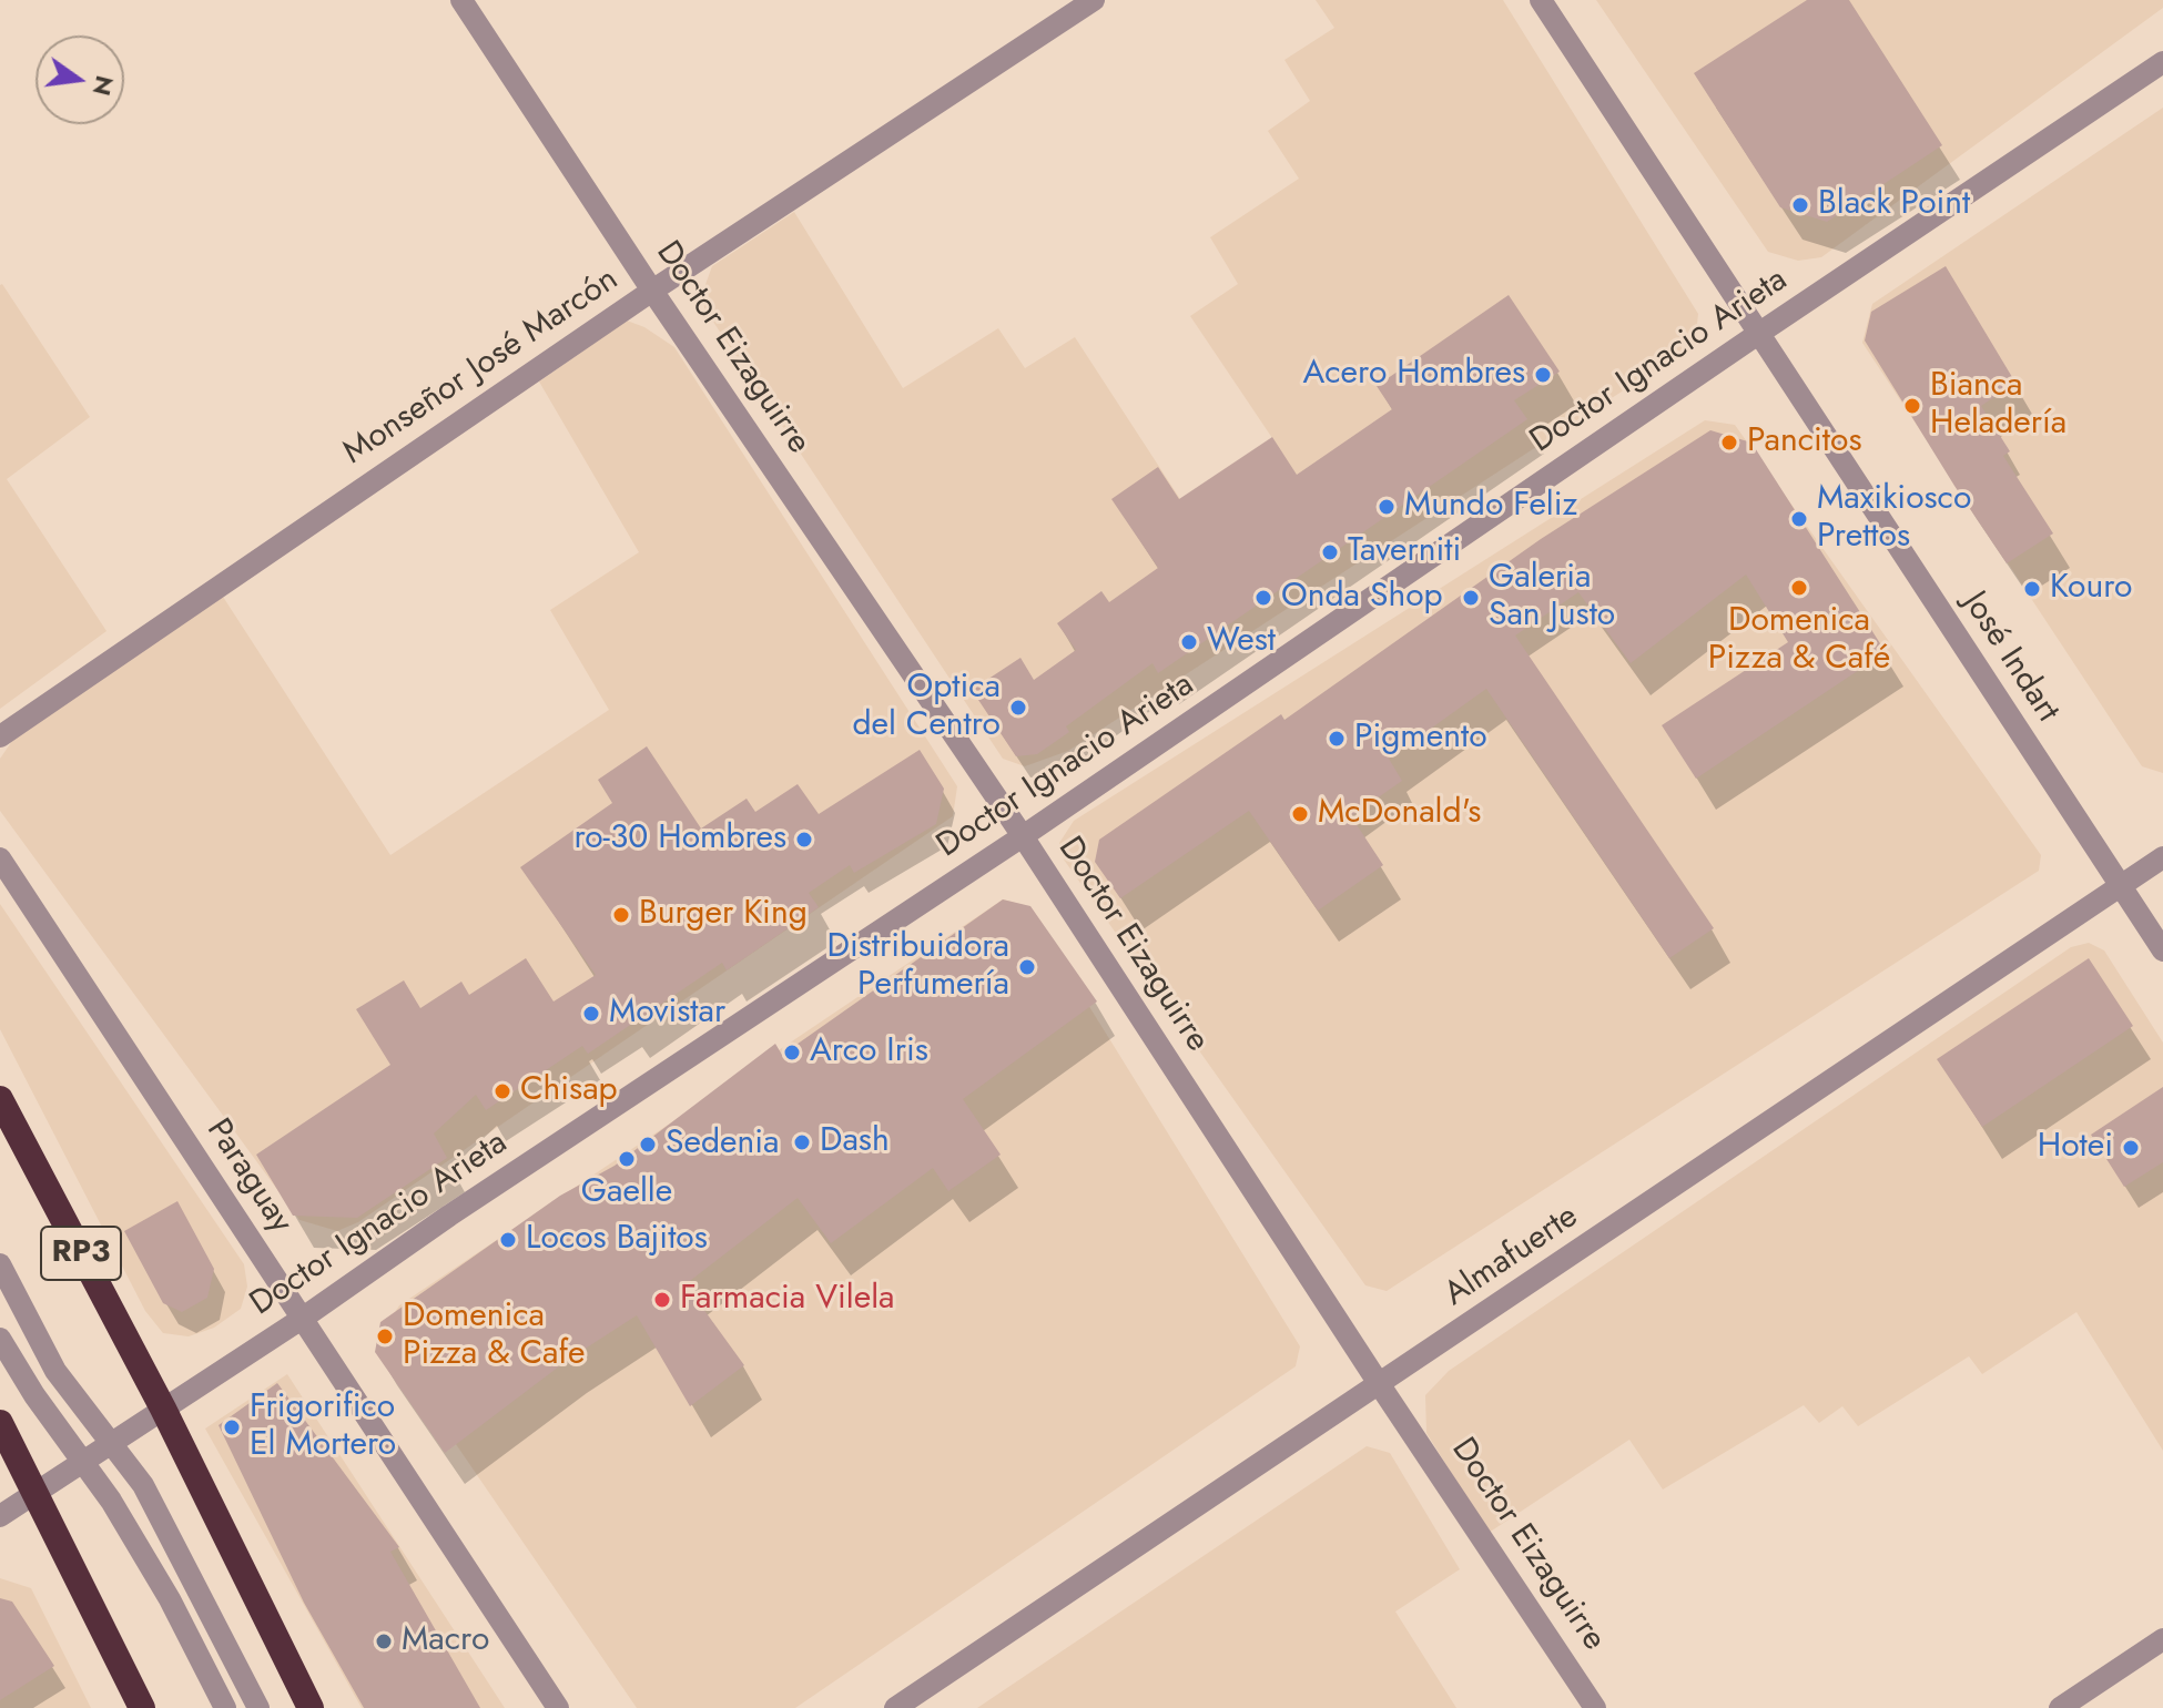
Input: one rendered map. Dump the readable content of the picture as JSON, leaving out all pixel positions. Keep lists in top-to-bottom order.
{
  "streets": {
    "highway": ["RP3"],
    "street": [
      "Doctor Eizaguirre",
      "Doctor Ignacio Arieta",
      "Monseñor José Marcón",
      "José Indart",
      "Paraguay",
      "Almafuerte"
    ]
  },
  "crossings": [
    ["Doctor Eizaguirre", "Doctor Ignacio Arieta"],
    ["Doctor Eizaguirre", "Monseñor José Marcón"],
    ["Doctor Eizaguirre", "Almafuerte"],
    ["Doctor Ignacio Arieta", "José Indart"],
    ["Doctor Ignacio Arieta", "Paraguay"],
    ["Doctor Ignacio Arieta", "RP3"],
    ["José Indart", "Almafuerte"]
  ],
  "places": [
    "Black Point",
    "Acero Hombres",
    "Bianca Heladería",
    "Pancitos",
    "Mundo Feliz",
    "Maxikiosco Prettos",
    "Taverniti",
    "Domenica Pizza & Café",
    "Kouro",
    "Onda Shop",
    "Galeria San Justo",
    "West",
    "Optica del Centro",
    "Pigmento",
    "McDonald's",
    "ro-30 Hombres",
    "Burger King",
    "Distribuidora Perfumería",
    "Movistar",
    "Arco Iris",
    "Chisap",
    "Dash",
    "Sedenia",
    "Hotei",
    "Gaelle",
    "Locos Bajitos",
    "Farmacia Vilela",
    "Domenica Pizza & Cafe",
    "Frigorifico El Mortero",
    "Macro"
  ],
  "north": "right"
}
